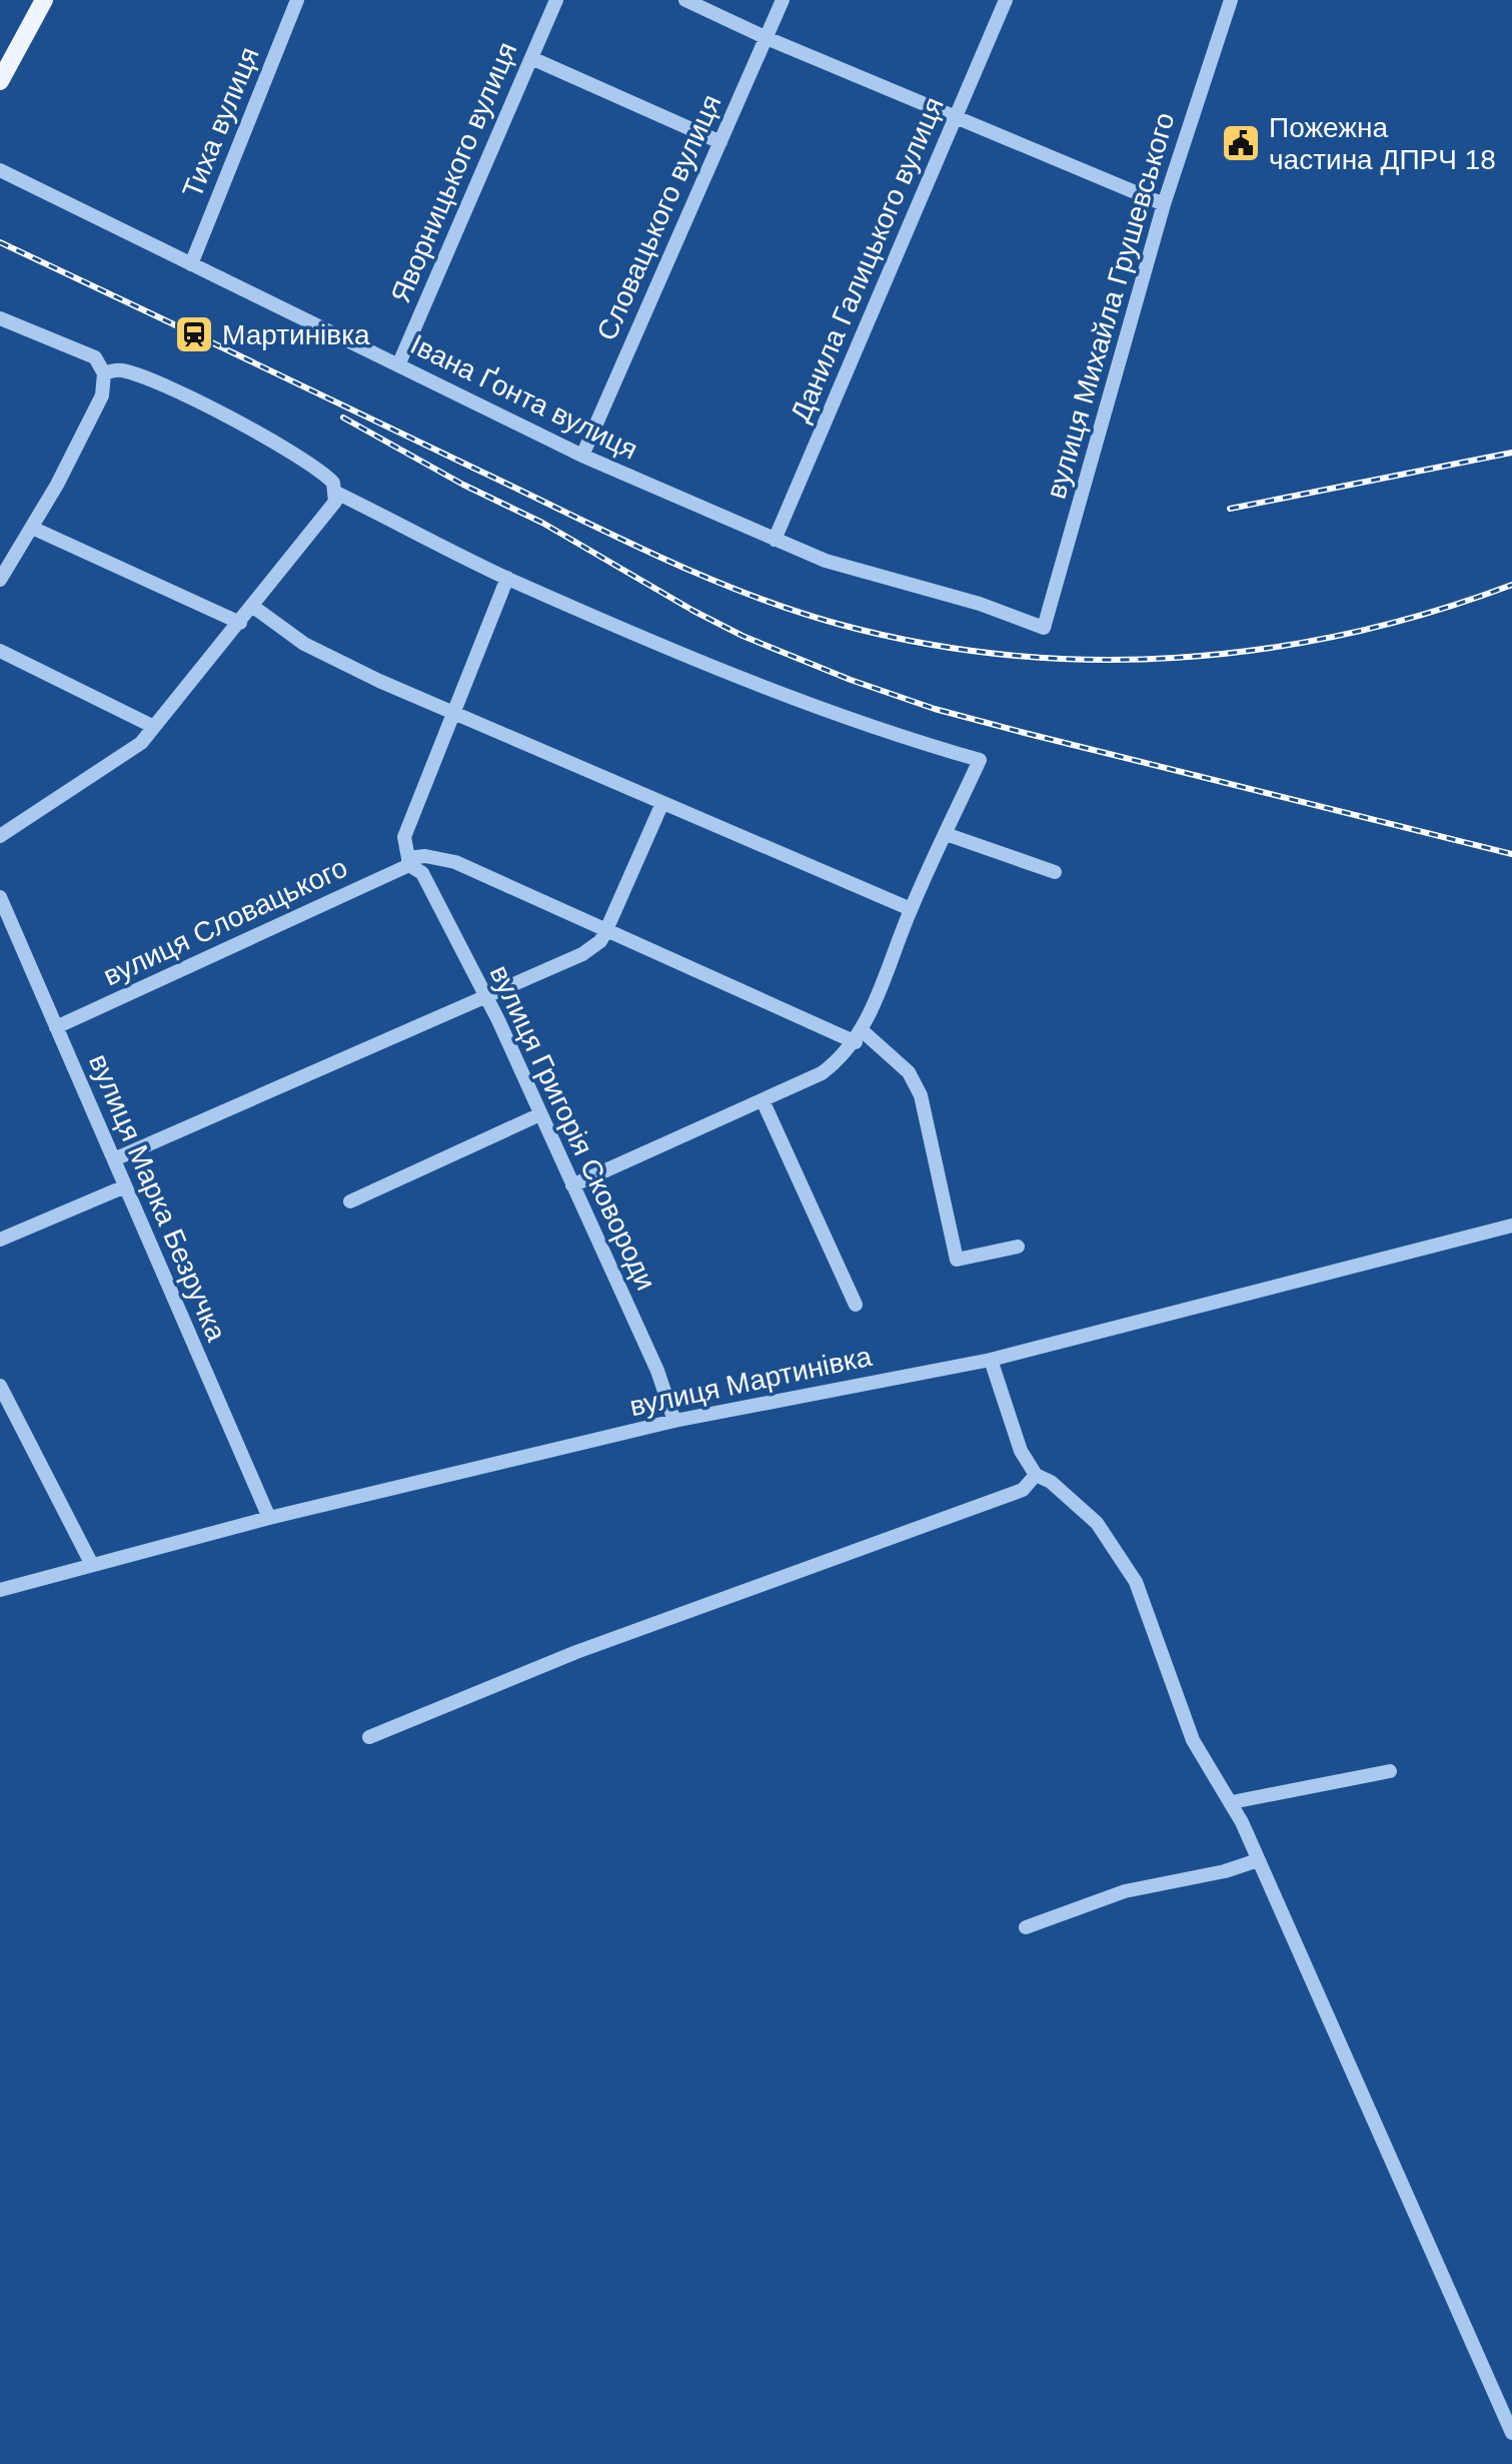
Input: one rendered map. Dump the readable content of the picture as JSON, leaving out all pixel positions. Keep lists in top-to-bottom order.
{
  "streets": {
    "street": [
      "Тиха вулиця",
      "Яворницького вулиця",
      "Словацького вулиця",
      "Данила Галицького вулиця",
      "вулиця Михайла Грушевського",
      "Івана Ґонта вулиця",
      "вулиця Словацького",
      "вулиця Григорія Сковороди",
      "вулиця Марка Безручка",
      "вулиця Мартинівка"
    ]
  },
  "crossings": [
    ["Тиха вулиця", "Івана Ґонта вулиця"],
    ["Яворницького вулиця", "Івана Ґонта вулиця"],
    ["Словацького вулиця", "Івана Ґонта вулиця"],
    ["Данила Галицького вулиця", "Івана Ґонта вулиця"],
    ["вулиця Михайла Грушевського", "Івана Ґонта вулиця"],
    ["вулиця Словацького", "вулиця Григорія Сковороди"],
    ["вулиця Словацького", "вулиця Марка Безручка"],
    ["вулиця Григорія Сковороди", "вулиця Мартинівка"],
    ["вулиця Марка Безручка", "вулиця Мартинівка"]
  ],
  "places": {
    "public building": ["Пожежна частина ДПРЧ 18"],
    "station": ["Мартинівка"]
  }
}
